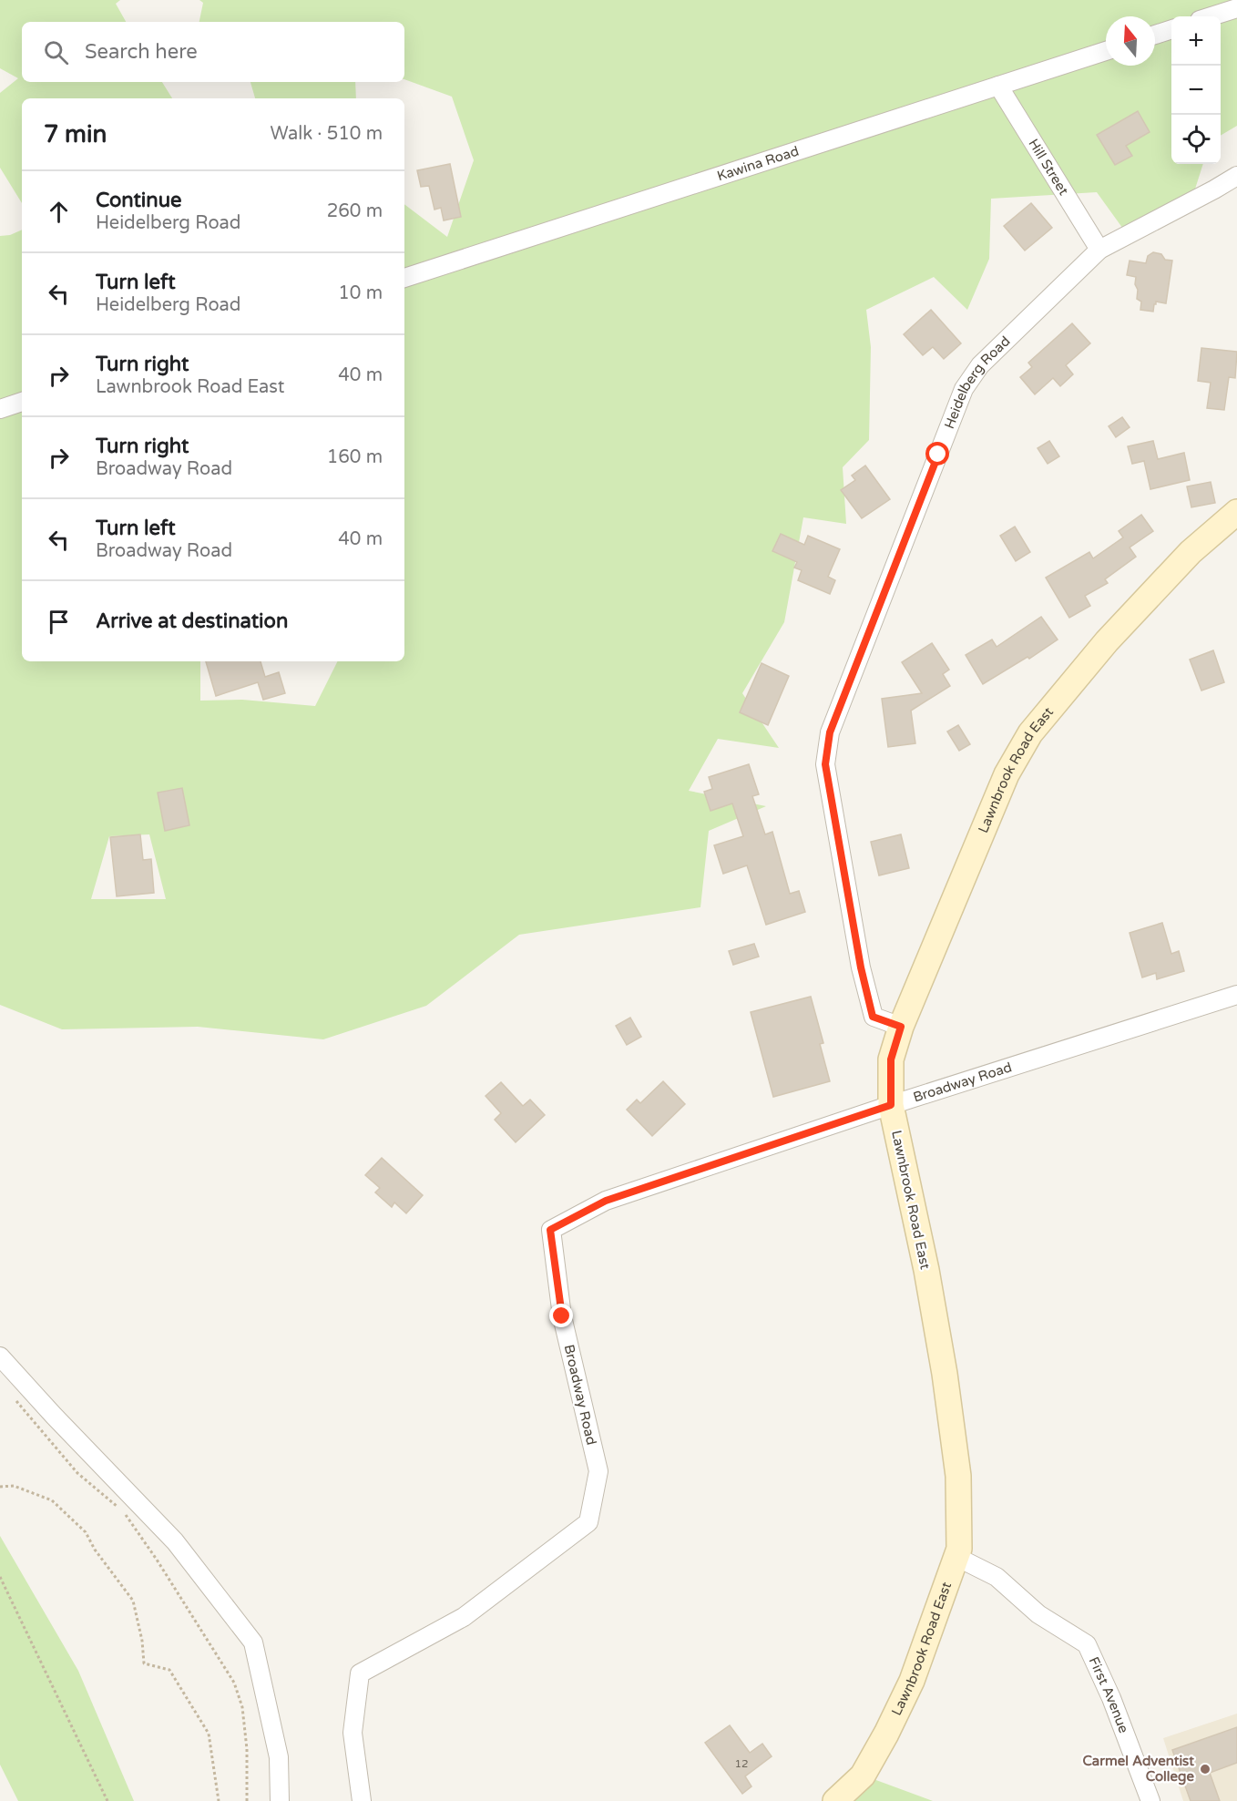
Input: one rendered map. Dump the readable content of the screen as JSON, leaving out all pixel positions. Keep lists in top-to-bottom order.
{
  "streets": {
    "street": [
      "Kawina Road",
      "Hill Street",
      "Heidelberg Road",
      "Lawnbrook Road East",
      "Broadway Road",
      "First Avenue"
    ]
  },
  "crossings": [
    ["Kawina Road", "Hill Street"],
    ["Hill Street", "Heidelberg Road"],
    ["Heidelberg Road", "Lawnbrook Road East"],
    ["Lawnbrook Road East", "Broadway Road"],
    ["Lawnbrook Road East", "First Avenue"]
  ],
  "places": ["Carmel Adventist College"],
  "house_numbers": ["12"],
  "north": "top",
  "page": {
    "map_buttons": ["+", "−"],
    "search": "Search here",
    "heading": ["7 min", "Walk · 510 m"],
    "list": [
      ["Continue", "Heidelberg Road", "260 m"],
      ["Turn left", "Heidelberg Road", "10 m"],
      ["Turn right", "Lawnbrook Road East", "40 m"],
      ["Turn right", "Broadway Road", "160 m"],
      ["Turn left", "Broadway Road", "40 m"],
      "Arrive at destination"
    ]
  }
}
